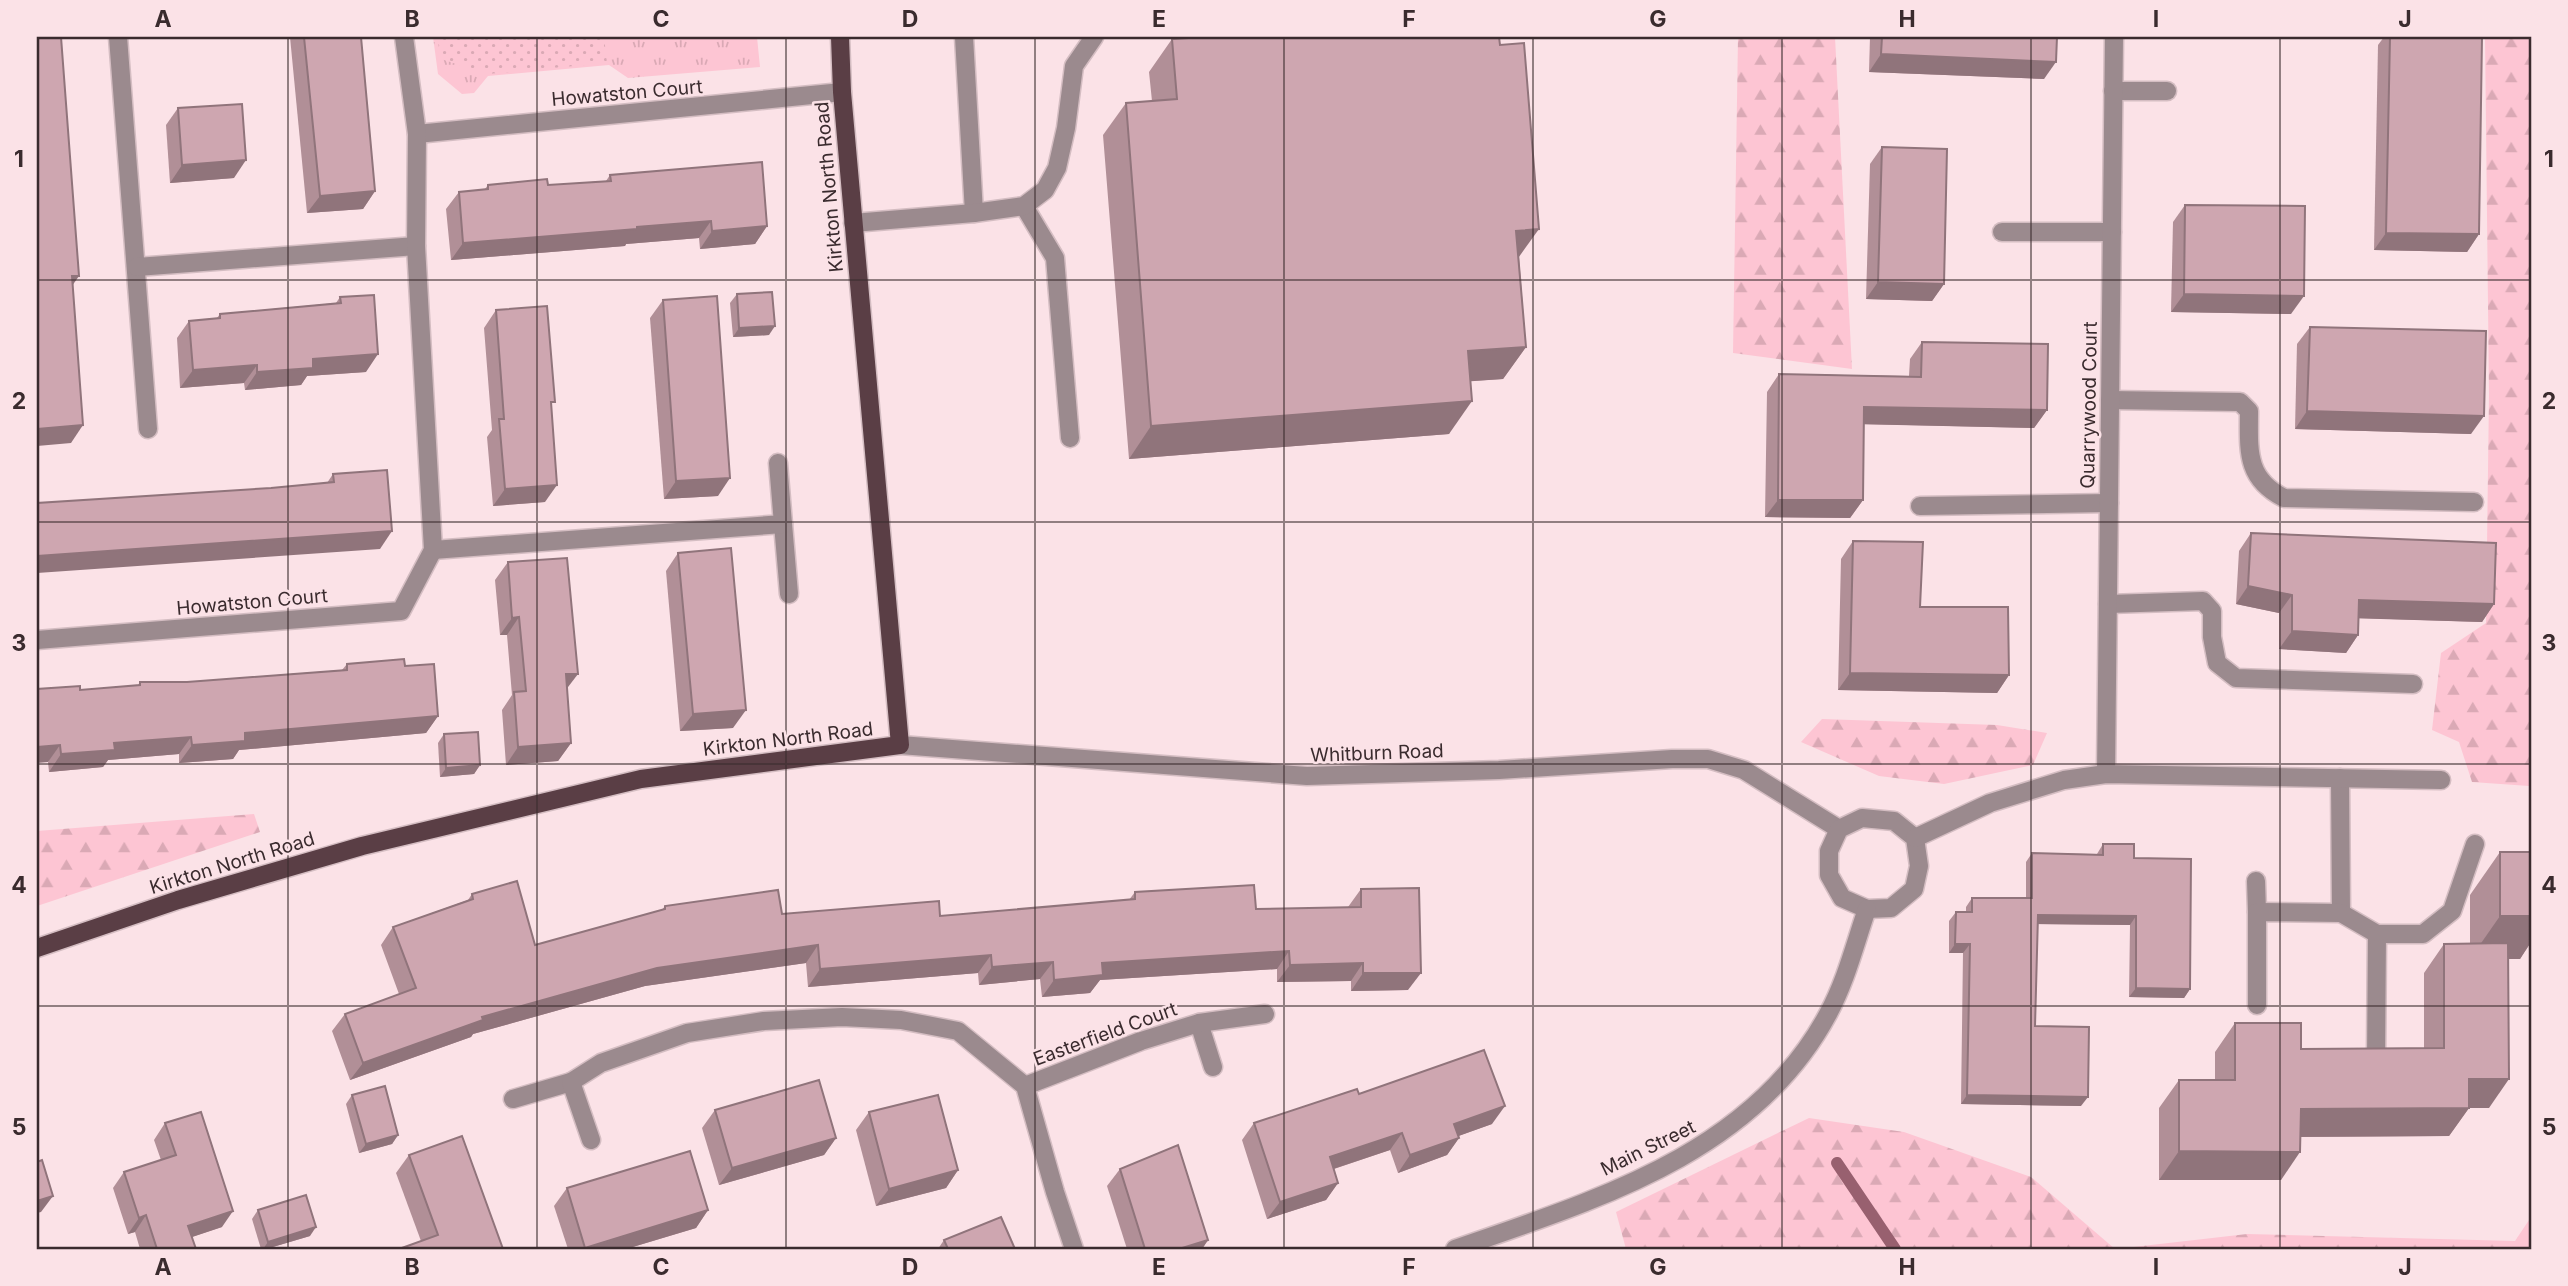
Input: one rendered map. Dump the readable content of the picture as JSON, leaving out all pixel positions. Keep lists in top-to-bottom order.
{
  "streets": {
    "main road": ["Kirkton North Road"],
    "street": [
      "Howatston Court",
      "Quarrywood Court",
      "Whitburn Road",
      "Easterfield Court",
      "Main Street"
    ]
  },
  "crossings": [
    ["Howatston Court", "Kirkton North Road"],
    ["Kirkton North Road", "Whitburn Road"],
    ["Whitburn Road", "Main Street"]
  ],
  "grid": {
    "columns": [
      "A",
      "B",
      "C",
      "D",
      "E",
      "F",
      "G",
      "H",
      "I",
      "J"
    ],
    "rows": [
      "1",
      "2",
      "3",
      "4",
      "5"
    ]
  }
}
